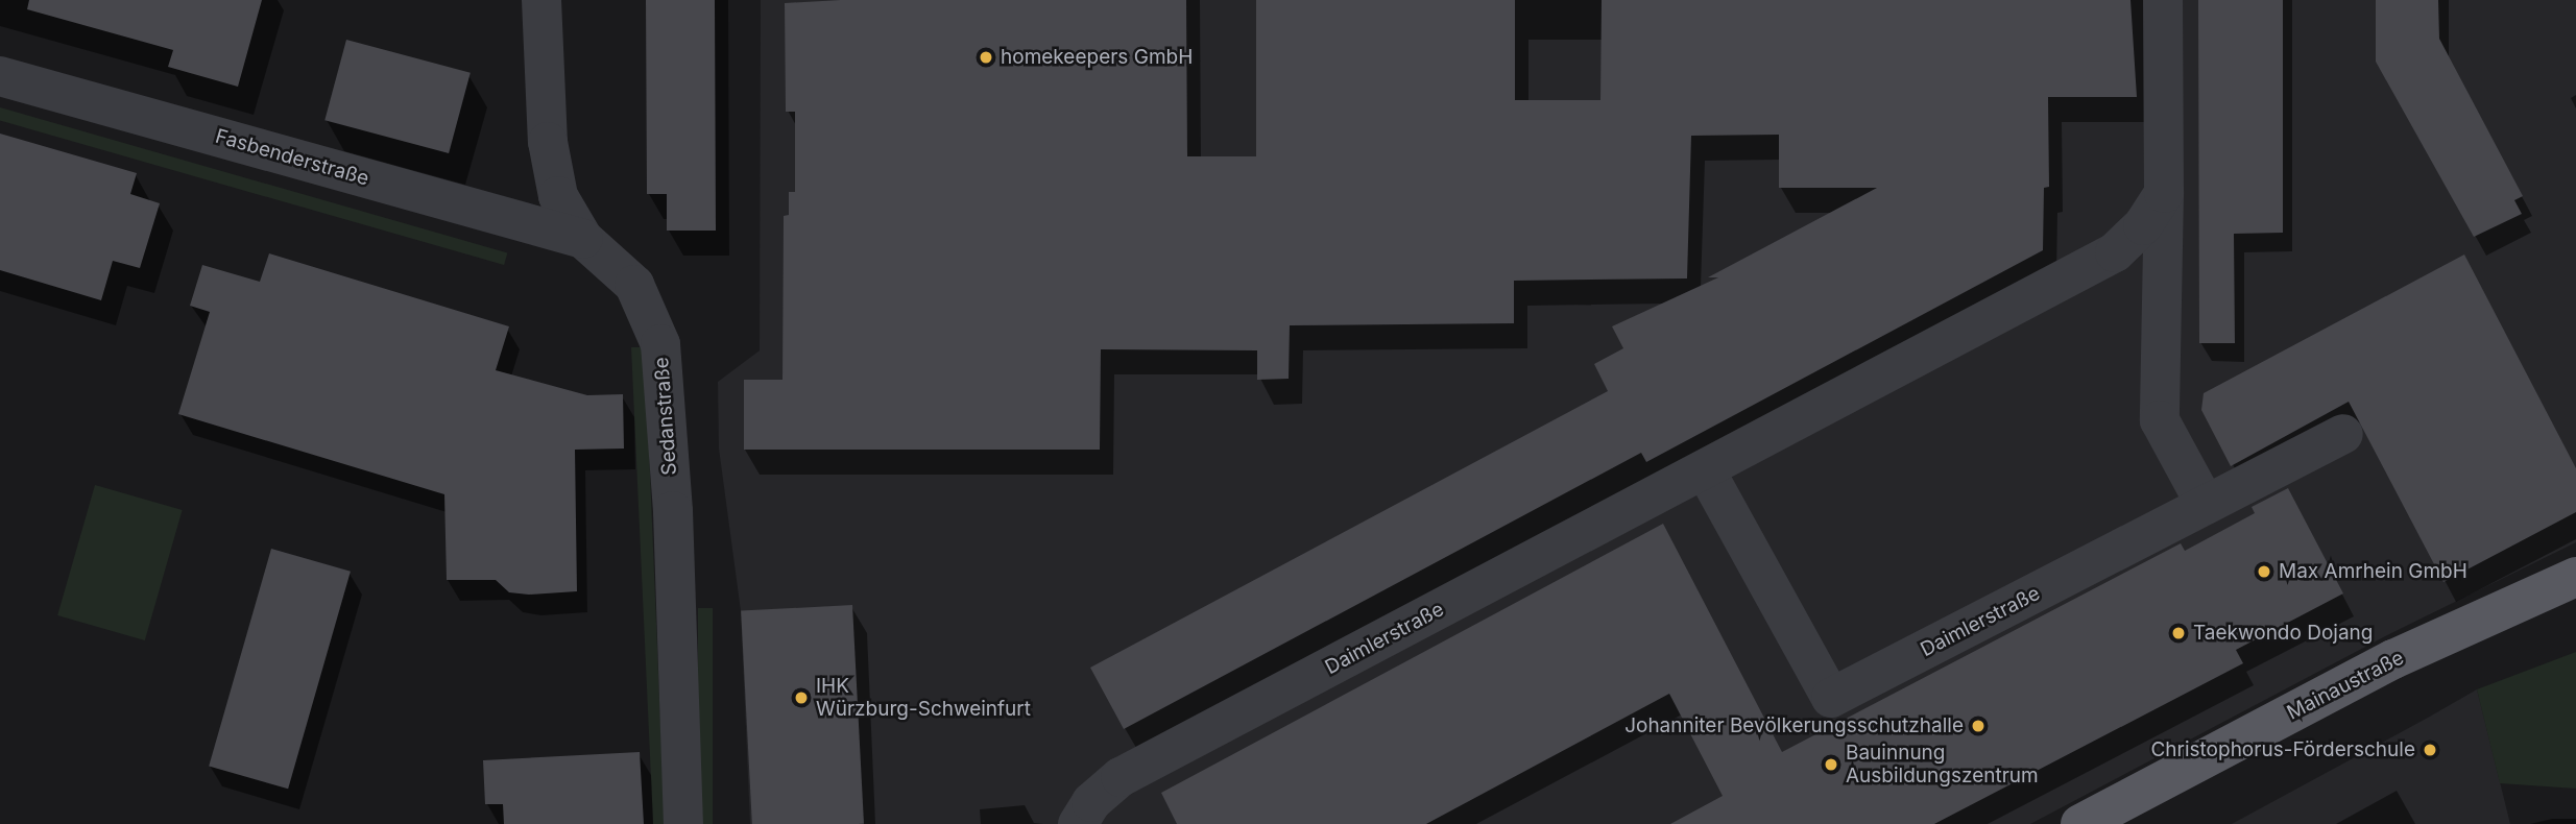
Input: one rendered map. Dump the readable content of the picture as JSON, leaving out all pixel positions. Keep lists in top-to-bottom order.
{
  "streets": {
    "main road": ["Mainaustraße"],
    "street": ["Fasbenderstraße", "Sedanstraße", "Daimlerstraße"]
  },
  "crossings": [
    ["Fasbenderstraße", "Sedanstraße"]
  ],
  "places": [
    "homekeepers GmbH",
    "Max Amrhein GmbH",
    "Taekwondo Dojang",
    "IHK Würzburg-Schweinfurt",
    "Johanniter Bevölkerungsschutzhalle",
    "Christophorus-Förderschule",
    "Bauinnung Ausbildungszentrum"
  ]
}
